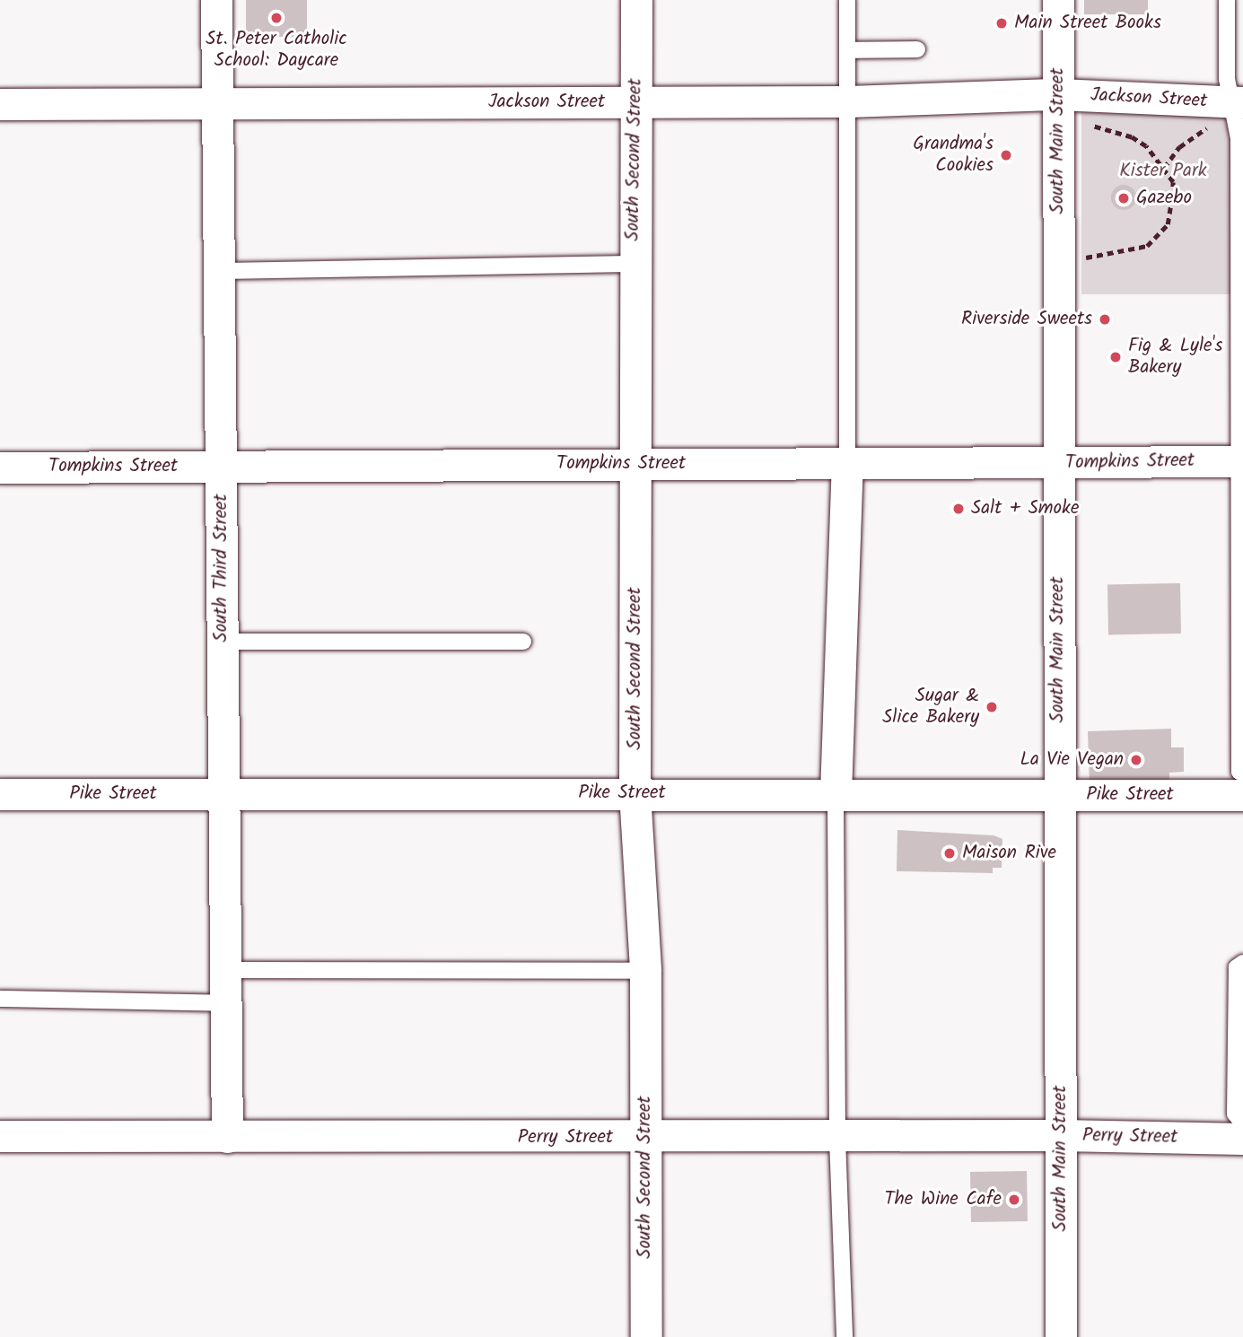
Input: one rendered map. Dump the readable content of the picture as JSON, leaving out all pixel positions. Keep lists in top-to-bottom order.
{
  "streets": {
    "street": [
      "Jackson Street",
      "South Main Street",
      "South Second Street",
      "Tompkins Street",
      "South Third Street",
      "Pike Street",
      "Perry Street"
    ]
  },
  "crossings": [
    ["Jackson Street", "South Main Street"],
    ["Jackson Street", "South Second Street"],
    ["Jackson Street", "South Third Street"],
    ["South Main Street", "Tompkins Street"],
    ["South Main Street", "Pike Street"],
    ["South Main Street", "Perry Street"],
    ["South Second Street", "Tompkins Street"],
    ["South Second Street", "Pike Street"],
    ["South Second Street", "Perry Street"],
    ["Tompkins Street", "South Third Street"],
    ["South Third Street", "Pike Street"],
    ["South Third Street", "Perry Street"]
  ],
  "parks": ["Kister Park"],
  "places": [
    "St. Peter Catholic School: Daycare",
    "Main Street Books",
    "Grandma's Cookies",
    "Gazebo",
    "Riverside Sweets",
    "Fig & Lyle's Bakery",
    "Salt + Smoke",
    "Sugar & Slice Bakery",
    "La Vie Vegan",
    "Maison Rive",
    "The Wine Cafe"
  ]
}
